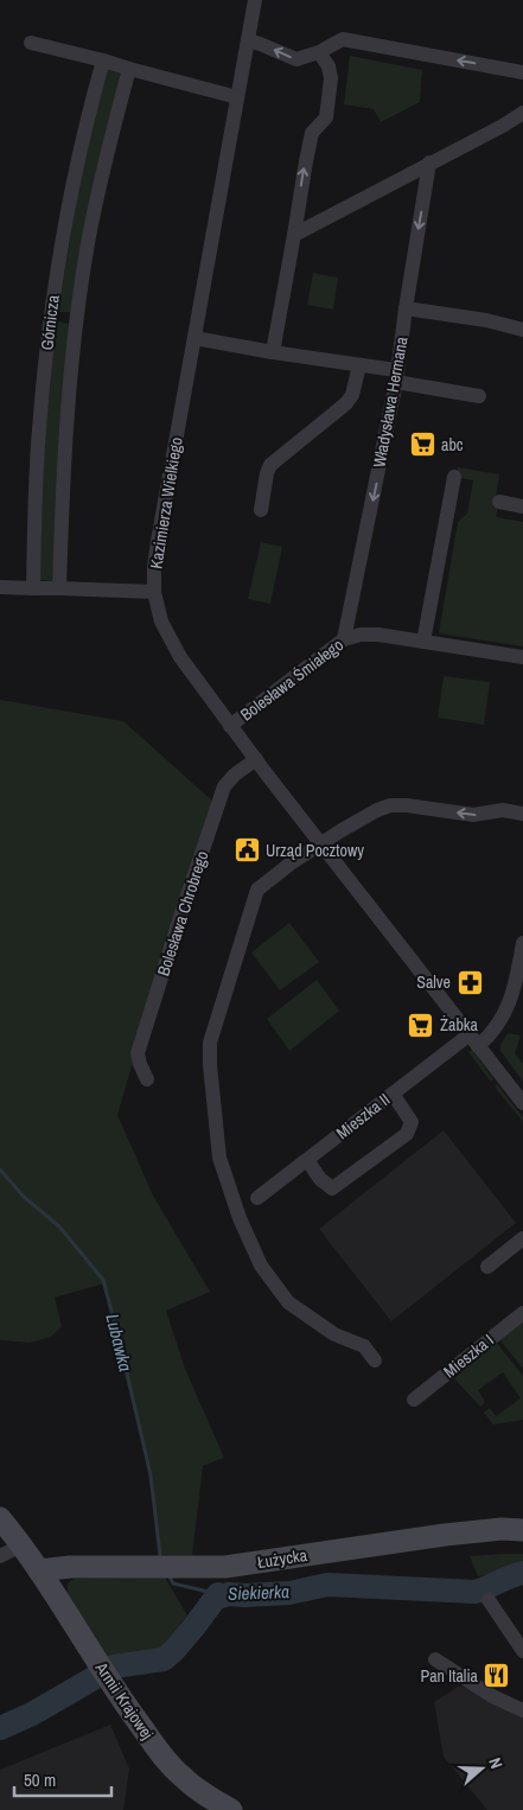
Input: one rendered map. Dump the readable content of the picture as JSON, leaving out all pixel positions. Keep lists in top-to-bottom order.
{
  "streets": {
    "street": [
      "Górnicza",
      "Władysława Hermana",
      "Kazimierza Wielkiego",
      "Bolesława Śmiałego",
      "Bolesława Chrobrego",
      "Mieszka II",
      "Mieszka I",
      "Łużycka",
      "Armii Krajowej"
    ]
  },
  "crossings": [
    ["Władysława Hermana", "Bolesława Śmiałego"],
    ["Kazimierza Wielkiego", "Bolesława Śmiałego"],
    ["Kazimierza Wielkiego", "Bolesława Chrobrego"],
    ["Kazimierza Wielkiego", "Mieszka II"],
    ["Łużycka", "Armii Krajowej"]
  ],
  "water": ["Lubawka", "Siekierka"],
  "places": {
    "supermarket": ["abc", "Żabka"],
    "public building": ["Urząd Pocztowy"],
    "pharmacy": ["Salve"],
    "restaurant": ["Pan Italia"]
  },
  "scale_bar": "50 m",
  "north": "right"
}
